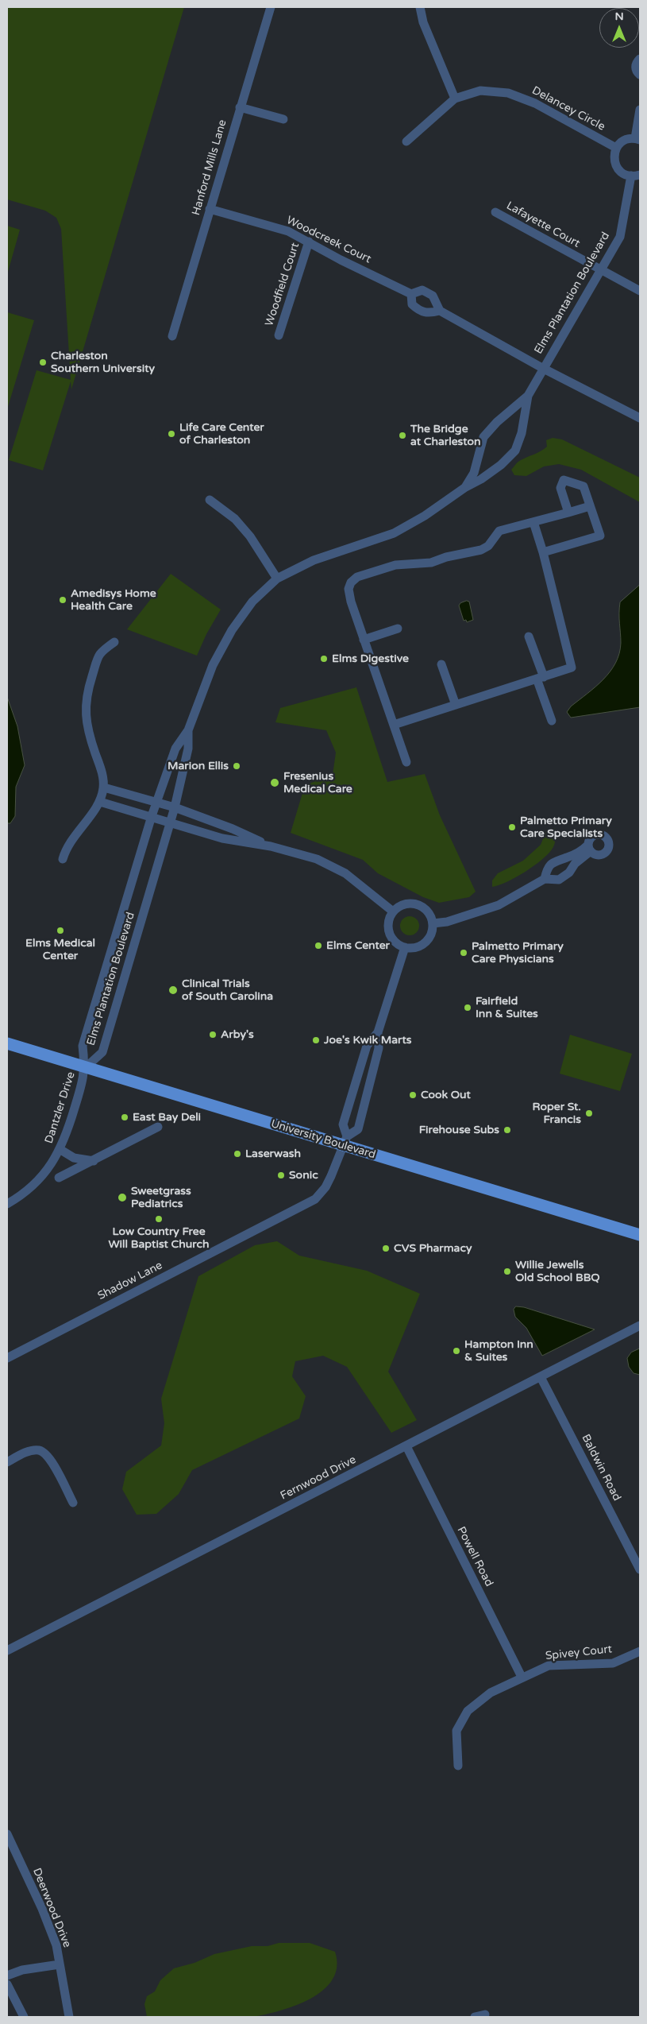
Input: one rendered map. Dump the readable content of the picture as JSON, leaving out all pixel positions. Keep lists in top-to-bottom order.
{
  "streets": {
    "main road": ["University Boulevard"],
    "street": [
      "Delancey Circle",
      "Hanford Mills Lane",
      "Lafayette Court",
      "Woodcreek Court",
      "Woodfield Court",
      "Elms Plantation Boulevard",
      "Dantzler Drive",
      "Shadow Lane",
      "Baldwin Road",
      "Fernwood Drive",
      "Powell Road",
      "Spivey Court",
      "Deerwood Drive"
    ]
  },
  "crossings": [
    ["Hanford Mills Lane", "Woodcreek Court"],
    ["Lafayette Court", "Elms Plantation Boulevard"],
    ["Woodcreek Court", "Woodfield Court"],
    ["Elms Plantation Boulevard", "Dantzler Drive"],
    ["Elms Plantation Boulevard", "University Boulevard"],
    ["Dantzler Drive", "University Boulevard"],
    ["University Boulevard", "Shadow Lane"],
    ["Baldwin Road", "Fernwood Drive"],
    ["Fernwood Drive", "Powell Road"],
    ["Powell Road", "Spivey Court"]
  ],
  "places": [
    "Charleston Southern University",
    "Life Care Center of Charleston",
    "The Bridge at Charleston",
    "Amedisys Home Health Care",
    "Elms Digestive",
    "Marion Ellis",
    "Fresenius Medical Care",
    "Palmetto Primary Care Specialists",
    "Elms Medical Center",
    "Elms Center",
    "Palmetto Primary Care Physicians",
    "Clinical Trials of South Carolina",
    "Fairfield Inn & Suites",
    "Arby's",
    "Joe's Kwik Marts",
    "Cook Out",
    "Roper St. Francis",
    "East Bay Deli",
    "Firehouse Subs",
    "Laserwash",
    "Sonic",
    "Sweetgrass Pediatrics",
    "Low Country Free Will Baptist Church",
    "CVS Pharmacy",
    "Willie Jewells Old School BBQ",
    "Hampton Inn & Suites"
  ],
  "north": "top"
}
